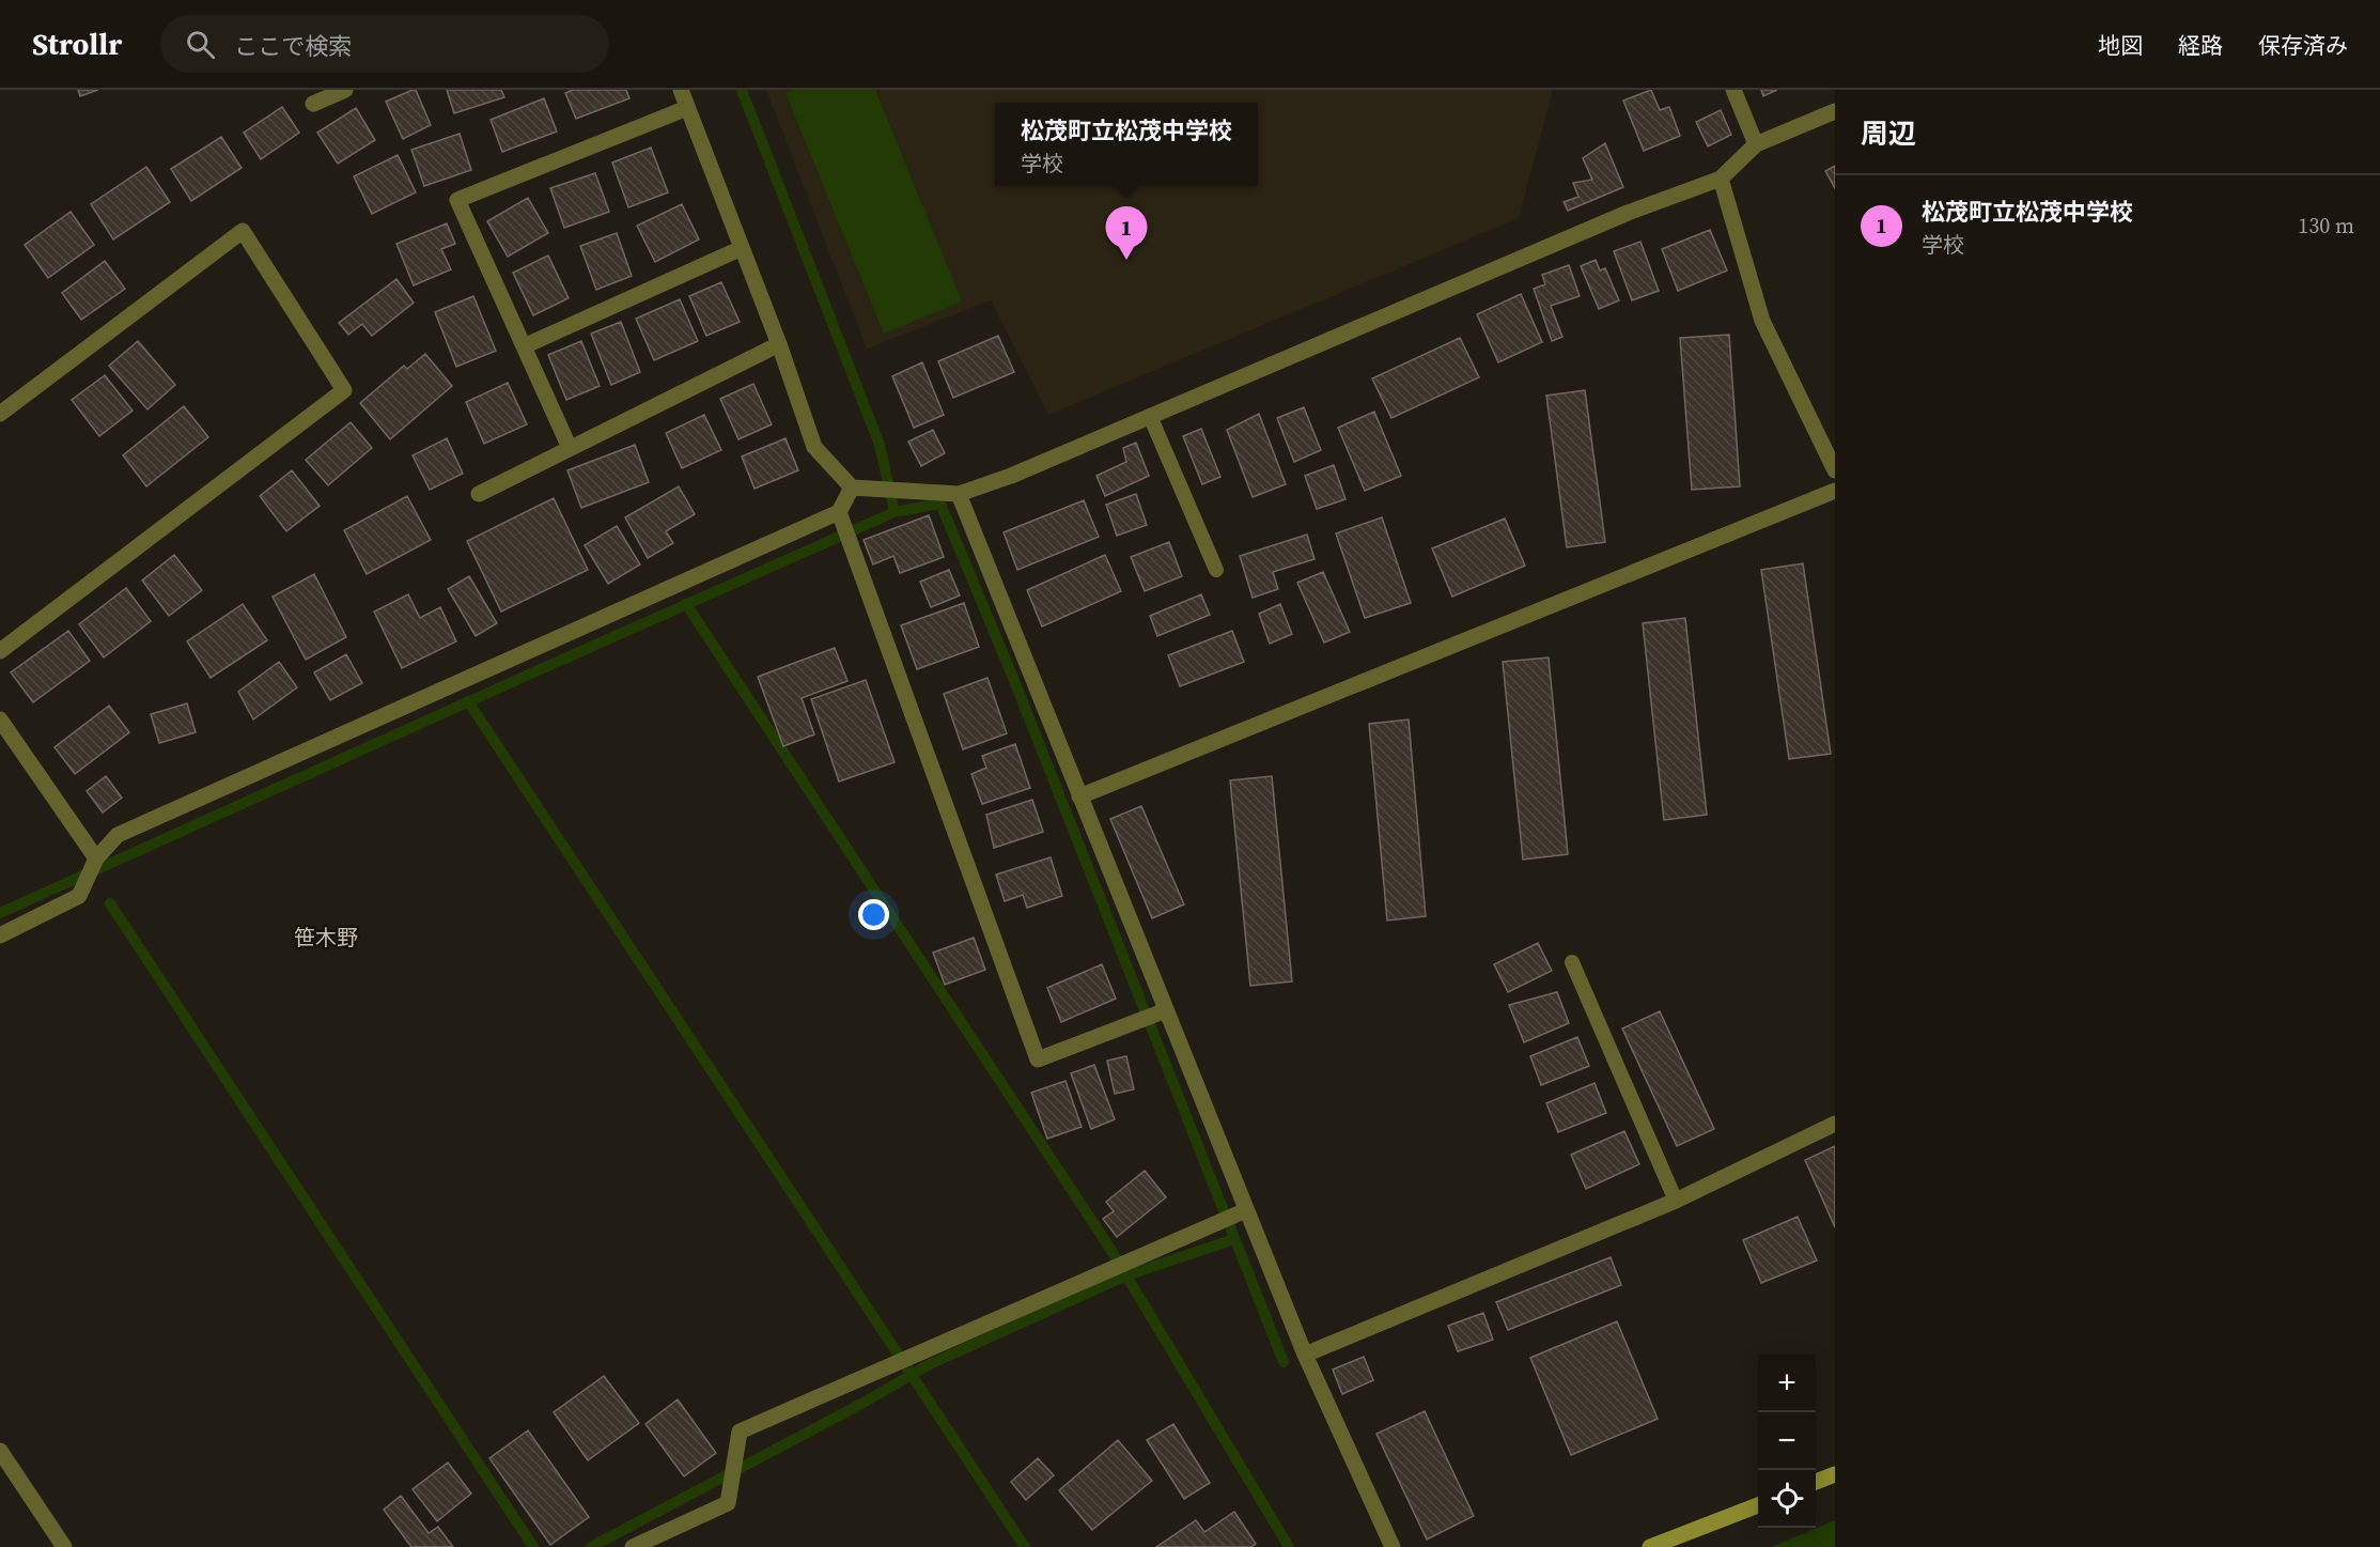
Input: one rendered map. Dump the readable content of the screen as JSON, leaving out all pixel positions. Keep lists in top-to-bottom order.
{
  "districts": ["笹木野"],
  "page": {
    "header": "Strollr",
    "search": "ここで検索",
    "nav": ["地図", "経路", "保存済み"],
    "heading": "周辺",
    "popup": ["松茂町立松茂中学校", "学校"],
    "list": [
      {
        "mark": "1",
        "name": "松茂町立松茂中学校",
        "note": "学校",
        "value": "130 m"
      }
    ],
    "pins": "1",
    "map_buttons": ["+", "−"]
  }
}
